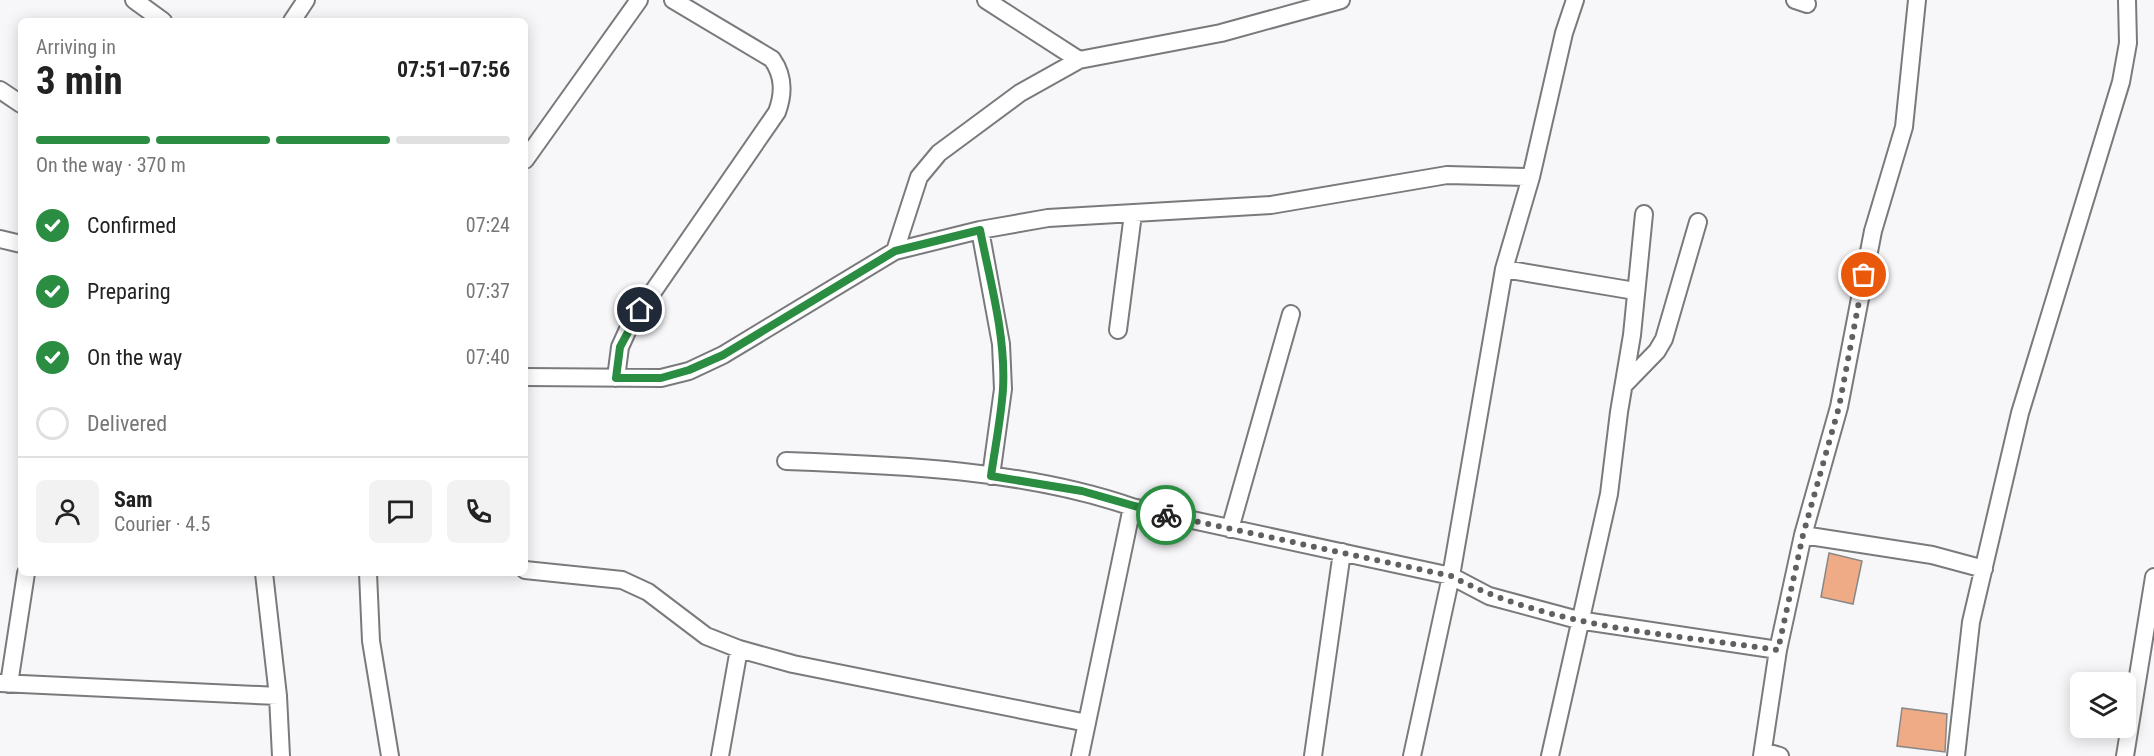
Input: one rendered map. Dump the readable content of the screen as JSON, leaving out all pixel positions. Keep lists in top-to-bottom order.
{
  "page": {
    "heading": ["3 min", "Arriving in", "07:51–07:56"],
    "panel": ["Sam", "Courier · 4.5"],
    "bar": "On the way · 370 m",
    "list": [
      ["Confirmed", "07:24"],
      ["Preparing", "07:37"],
      ["On the way", "07:40"],
      "Delivered"
    ]
  }
}
